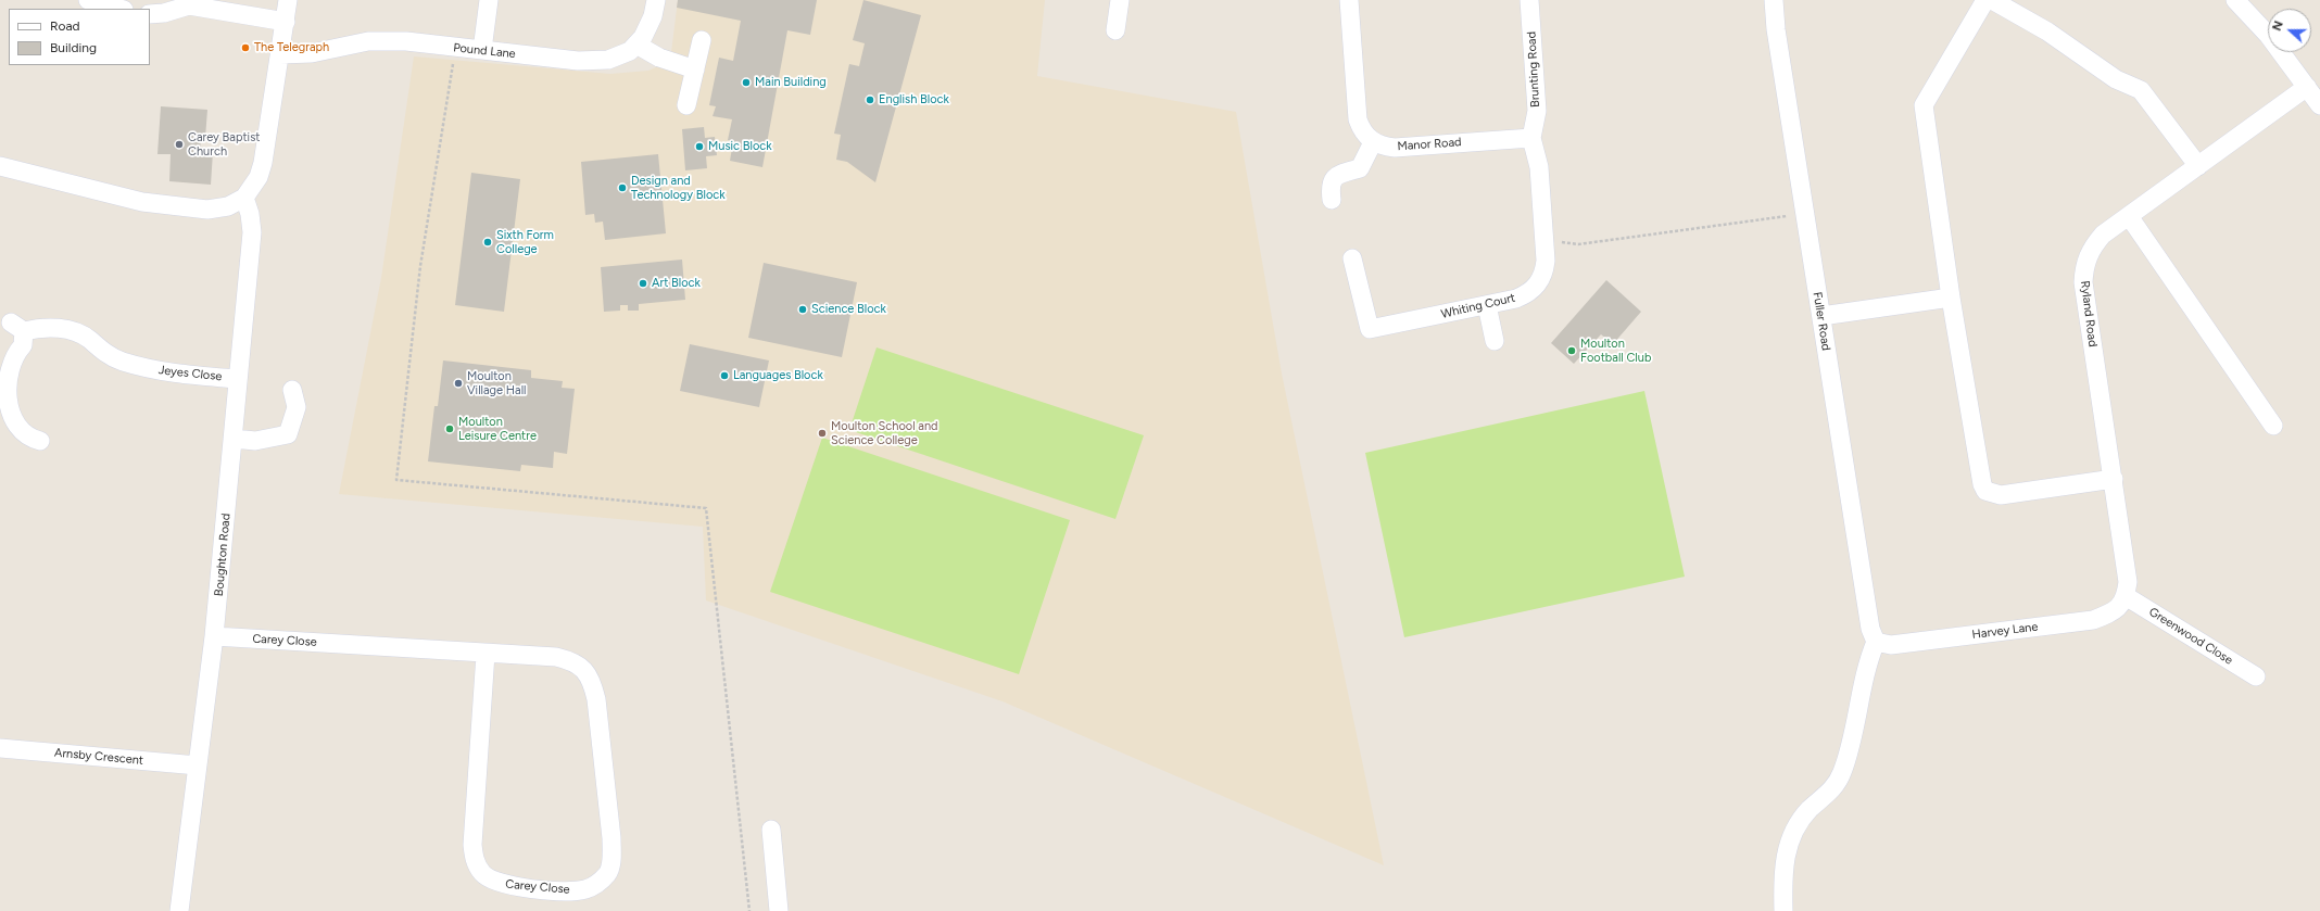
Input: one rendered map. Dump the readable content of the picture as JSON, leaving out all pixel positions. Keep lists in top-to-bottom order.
{
  "streets": {
    "street": [
      "Pound Lane",
      "Brunting Road",
      "Manor Road",
      "Whiting Court",
      "Ryland Road",
      "Fuller Road",
      "Jeyes Close",
      "Boughton Road",
      "Harvey Lane",
      "Greenwood Close",
      "Carey Close",
      "Arnsby Crescent"
    ]
  },
  "crossings": [
    ["Brunting Road", "Manor Road"],
    ["Brunting Road", "Whiting Court"],
    ["Manor Road", "Whiting Court"],
    ["Ryland Road", "Harvey Lane"],
    ["Ryland Road", "Greenwood Close"],
    ["Fuller Road", "Harvey Lane"],
    ["Jeyes Close", "Boughton Road"],
    ["Boughton Road", "Carey Close"],
    ["Boughton Road", "Arnsby Crescent"],
    ["Harvey Lane", "Greenwood Close"]
  ],
  "places": [
    "The Telegraph",
    "Main Building",
    "English Block",
    "Carey Baptist Church",
    "Music Block",
    "Design and Technology Block",
    "Sixth Form College",
    "Art Block",
    "Science Block",
    "Moulton Football Club",
    "Languages Block",
    "Moulton Village Hall",
    "Moulton Leisure Centre",
    "Moulton School and Science College"
  ],
  "legend": ["Road", "Building"],
  "north": "left"
}
